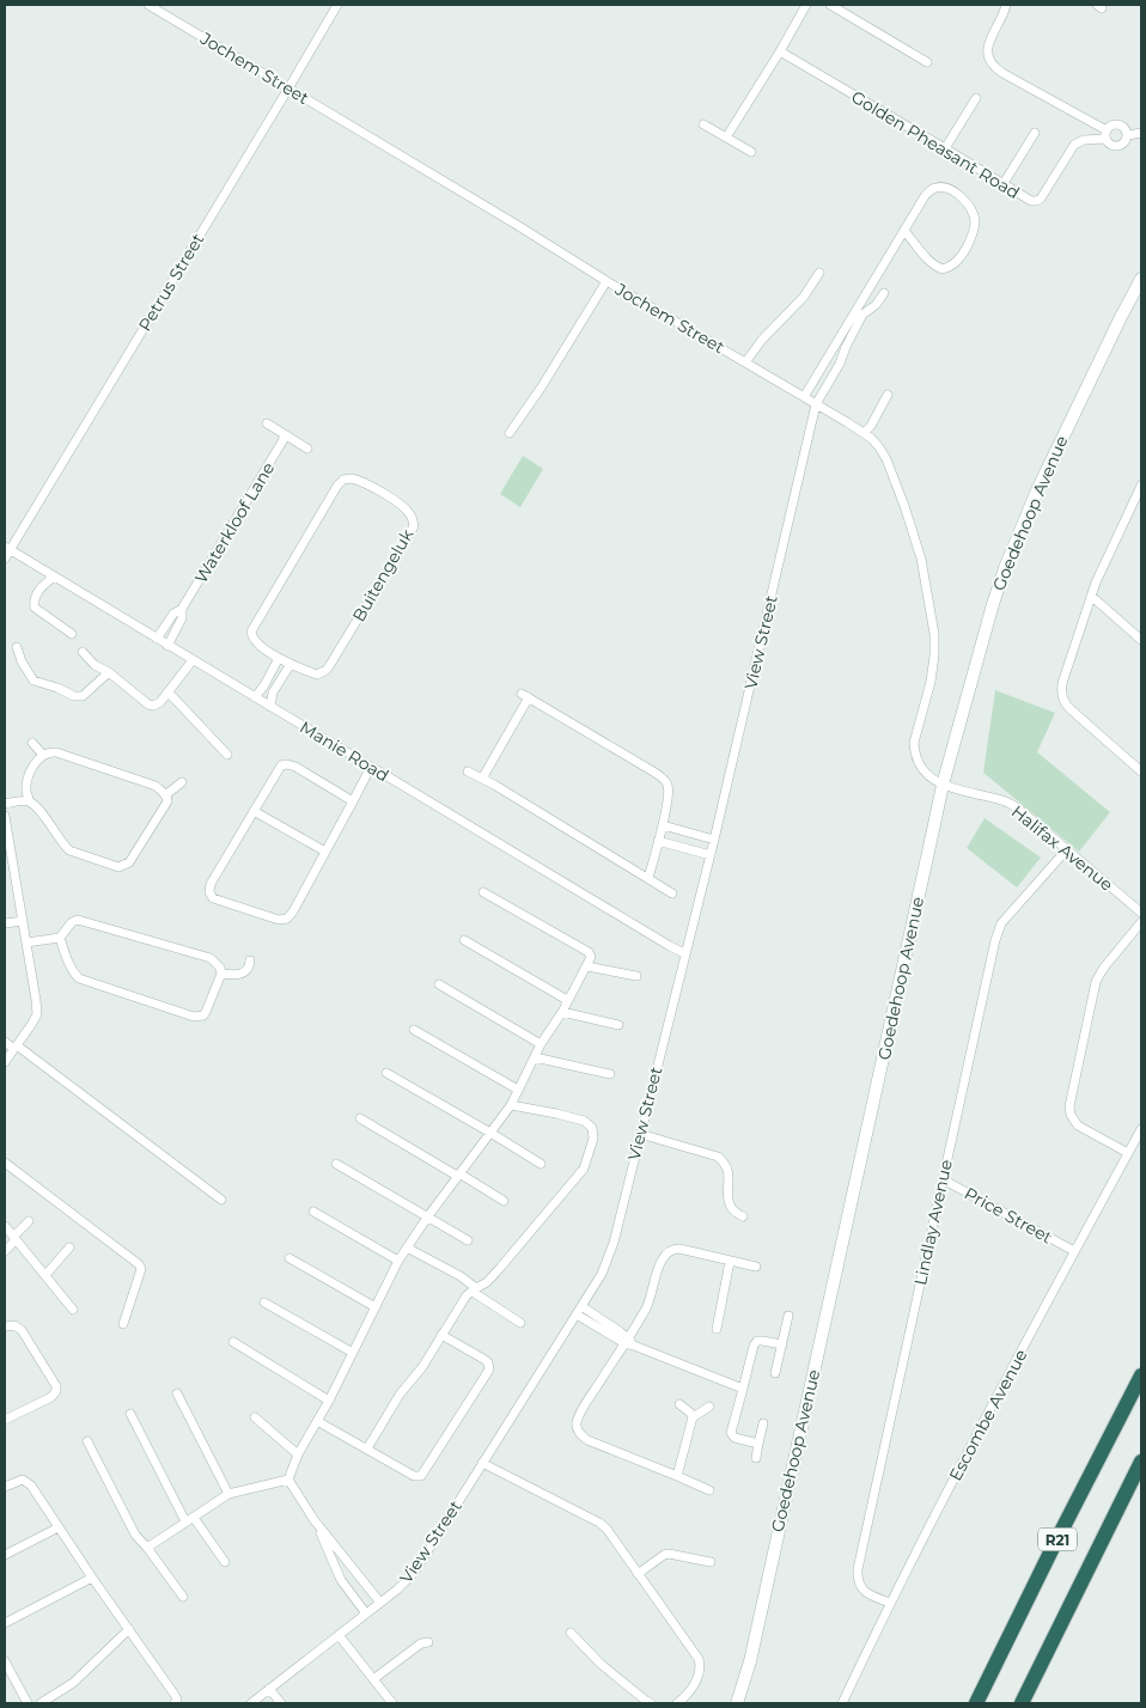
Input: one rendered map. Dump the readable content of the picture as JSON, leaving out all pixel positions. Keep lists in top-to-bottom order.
{
  "streets": {
    "highway": ["R21"],
    "main road": ["Goedehoop Avenue"],
    "street": [
      "Jochem Street",
      "Golden Pheasant Road",
      "Petrus Street",
      "Waterkloof Lane",
      "Buitengeluk",
      "View Street",
      "Manie Road",
      "Halifax Avenue",
      "Price Street",
      "Lindlay Avenue",
      "Escombe Avenue"
    ]
  },
  "crossings": [
    ["Jochem Street", "Petrus Street"],
    ["Jochem Street", "Goedehoop Avenue"],
    ["Jochem Street", "View Street"],
    ["Jochem Street", "Halifax Avenue"],
    ["Petrus Street", "Manie Road"],
    ["Goedehoop Avenue", "Halifax Avenue"],
    ["Waterkloof Lane", "Manie Road"],
    ["View Street", "Manie Road"],
    ["Halifax Avenue", "Lindlay Avenue"],
    ["Price Street", "Lindlay Avenue"],
    ["Price Street", "Escombe Avenue"],
    ["Lindlay Avenue", "Escombe Avenue"]
  ]
}
